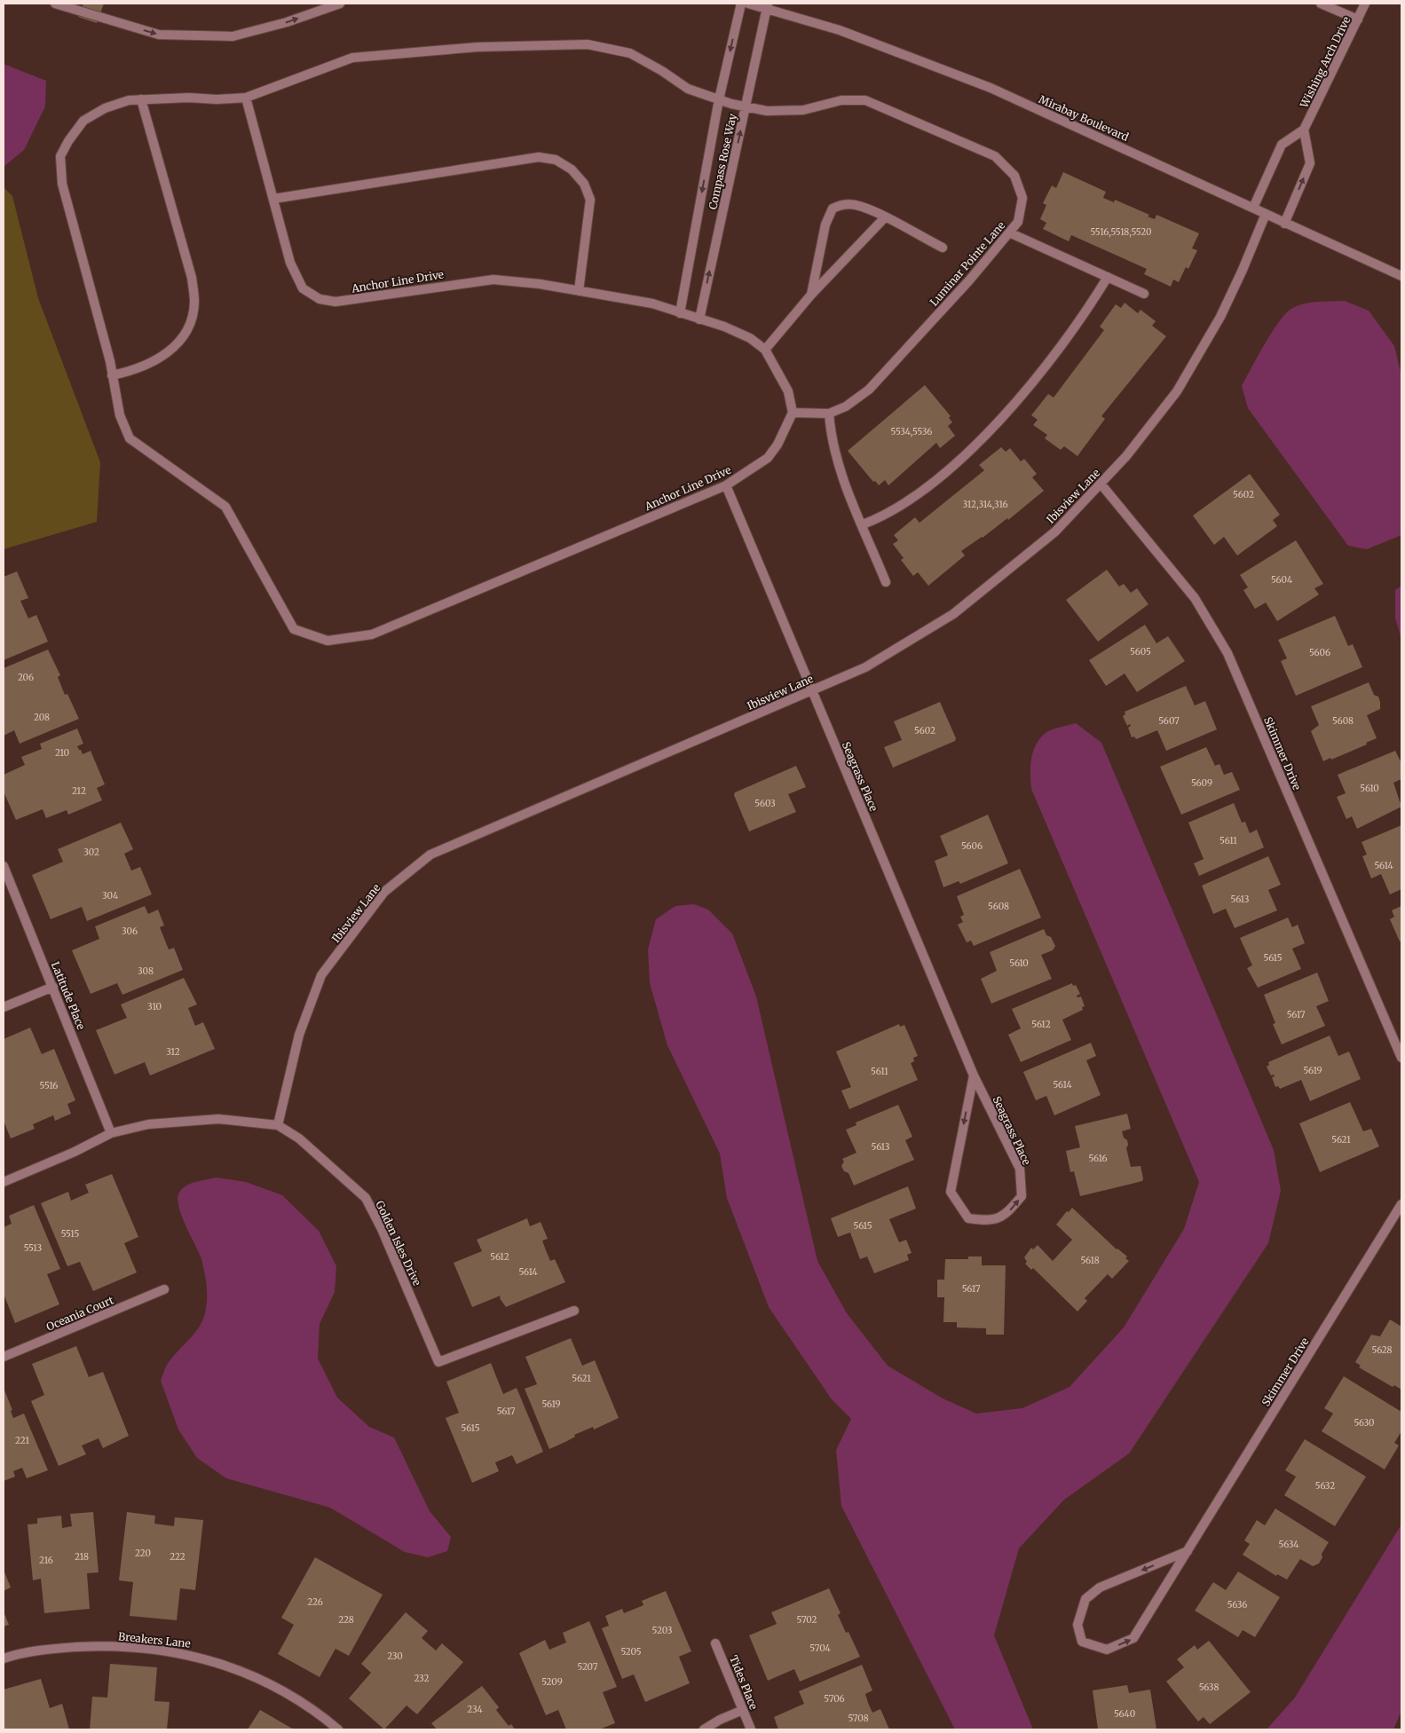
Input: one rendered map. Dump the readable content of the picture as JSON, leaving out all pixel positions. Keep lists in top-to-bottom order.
{
  "streets": {
    "street": [
      "Wishing Arch Drive",
      "Mirabay Boulevard",
      "Compass Rose Way",
      "Luminar Pointe Lane",
      "Anchor Line Drive",
      "Ibisview Lane",
      "Skimmer Drive",
      "Seagrass Place",
      "Latitude Place",
      "Golden Isles Drive",
      "Oceania Court",
      "Breakers Lane",
      "Tides Place"
    ]
  },
  "crossings": [
    ["Wishing Arch Drive", "Mirabay Boulevard"],
    ["Mirabay Boulevard", "Compass Rose Way"],
    ["Mirabay Boulevard", "Ibisview Lane"],
    ["Compass Rose Way", "Luminar Pointe Lane"],
    ["Compass Rose Way", "Anchor Line Drive"],
    ["Luminar Pointe Lane", "Anchor Line Drive"],
    ["Anchor Line Drive", "Seagrass Place"],
    ["Ibisview Lane", "Skimmer Drive"],
    ["Ibisview Lane", "Seagrass Place"],
    ["Ibisview Lane", "Golden Isles Drive"],
    ["Latitude Place", "Golden Isles Drive"]
  ],
  "house_numbers": [
    "5516,5518,5520",
    "5534,5536",
    "5602",
    "312,314,316",
    "5604",
    "5605",
    "5606",
    "206",
    "208",
    "5607",
    "5608",
    "5602",
    "210",
    "5609",
    "5610",
    "212",
    "5603",
    "5611",
    "5606",
    "302",
    "5614",
    "304",
    "5613",
    "5608",
    "306",
    "5615",
    "5610",
    "308",
    "310",
    "5617",
    "5612",
    "312",
    "5619",
    "5611",
    "5614",
    "5516",
    "5621",
    "5613",
    "5616",
    "5615",
    "5515",
    "5513",
    "5612",
    "5618",
    "5614",
    "5617",
    "5628",
    "5621",
    "5619",
    "5617",
    "5630",
    "5615",
    "221",
    "5632",
    "5634",
    "220",
    "218",
    "222",
    "216",
    "226",
    "5636",
    "228",
    "5702",
    "5203",
    "5704",
    "5205",
    "230",
    "5207",
    "232",
    "5209",
    "5638",
    "5706",
    "234",
    "5640",
    "5708"
  ]
}
